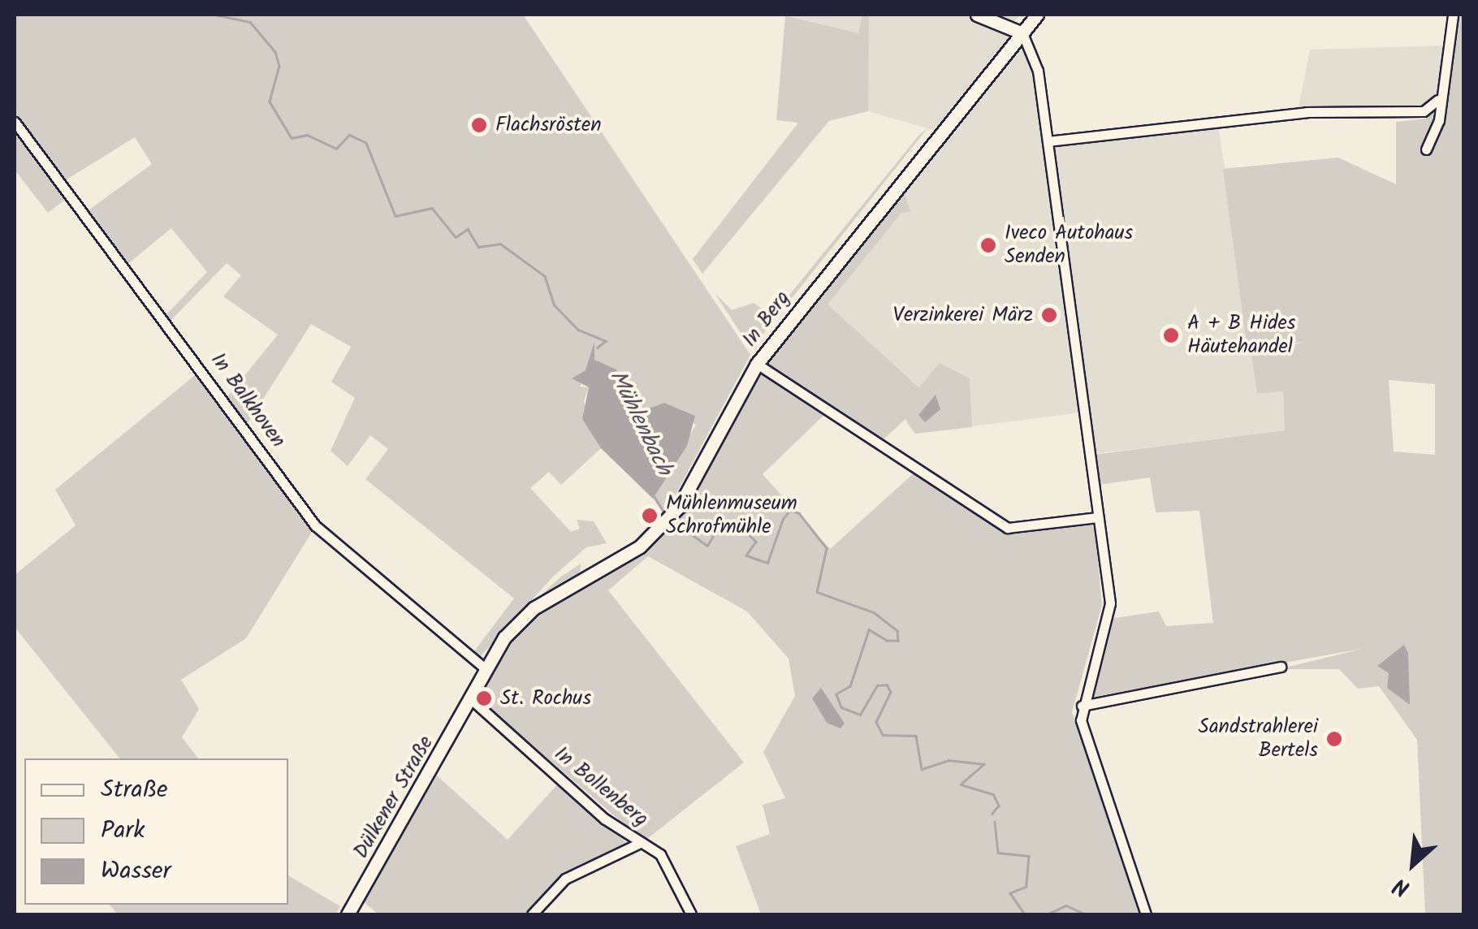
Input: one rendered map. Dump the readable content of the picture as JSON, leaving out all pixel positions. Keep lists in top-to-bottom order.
{
  "streets": {
    "main road": ["In Berg", "Dülkener Straße"],
    "street": ["In Balkhoven", "In Bollenberg"]
  },
  "crossings": [
    ["In Berg", "Dülkener Straße"],
    ["In Balkhoven", "Dülkener Straße"],
    ["In Bollenberg", "Dülkener Straße"]
  ],
  "water": ["Mühlenbach"],
  "places": [
    "Flachsrösten",
    "Iveco Autohaus Senden",
    "Verzinkerei März",
    "A + B Hides Häutehandel",
    "Mühlenmuseum Schrofmühle",
    "St. Rochus",
    "Sandstrahlerei Bertels"
  ],
  "legend": ["Straße", "Park", "Wasser"],
  "north": "bottom left"
}
